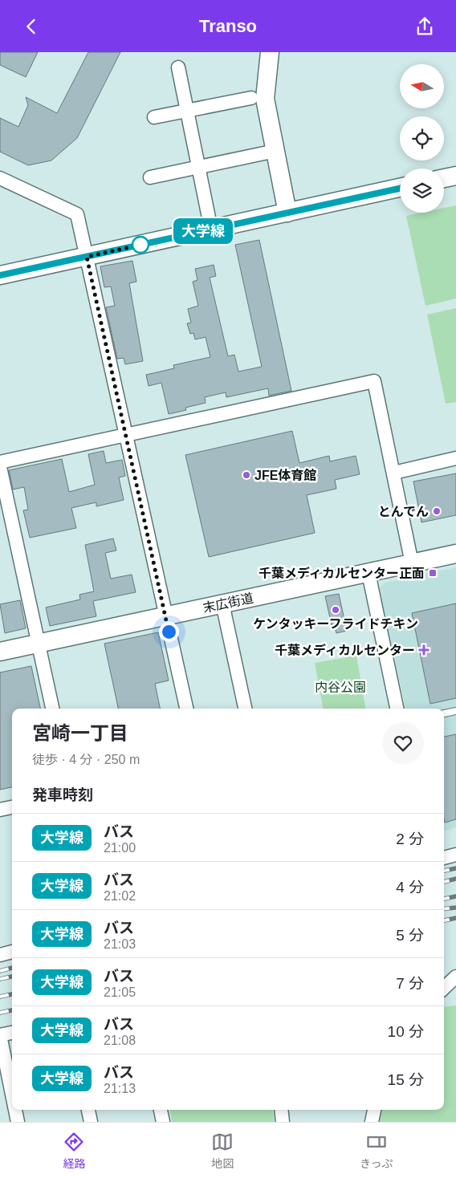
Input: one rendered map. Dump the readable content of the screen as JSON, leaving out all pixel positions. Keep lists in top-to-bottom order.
{
  "streets": {
    "street": ["末広街道"]
  },
  "parks": ["内谷公園"],
  "places": {
    "other": ["JFE体育館", "とんでん", "ケンタッキーフライドチキン"],
    "transit": ["千葉メディカルセンター正面"],
    "health": ["千葉メディカルセンター"]
  },
  "lines": ["bus line 大学線"],
  "north": "left",
  "page": {
    "header": "Transo",
    "on_map": "大学線",
    "heading": [
      ["宮崎一丁目", "徒歩 · 4 分 · 250 m"],
      "発車時刻"
    ],
    "list": [
      {
        "mark": "大学線",
        "name": "バス",
        "note": "21:00",
        "value": "2 分"
      },
      {
        "mark": "大学線",
        "name": "バス",
        "note": "21:02",
        "value": "4 分"
      },
      {
        "mark": "大学線",
        "name": "バス",
        "note": "21:03",
        "value": "5 分"
      },
      {
        "mark": "大学線",
        "name": "バス",
        "note": "21:05",
        "value": "7 分"
      },
      {
        "mark": "大学線",
        "name": "バス",
        "note": "21:08",
        "value": "10 分"
      },
      {
        "mark": "大学線",
        "name": "バス",
        "note": "21:13",
        "value": "15 分"
      }
    ],
    "tabs": ["経路", "地図", "きっぷ"]
  }
}
